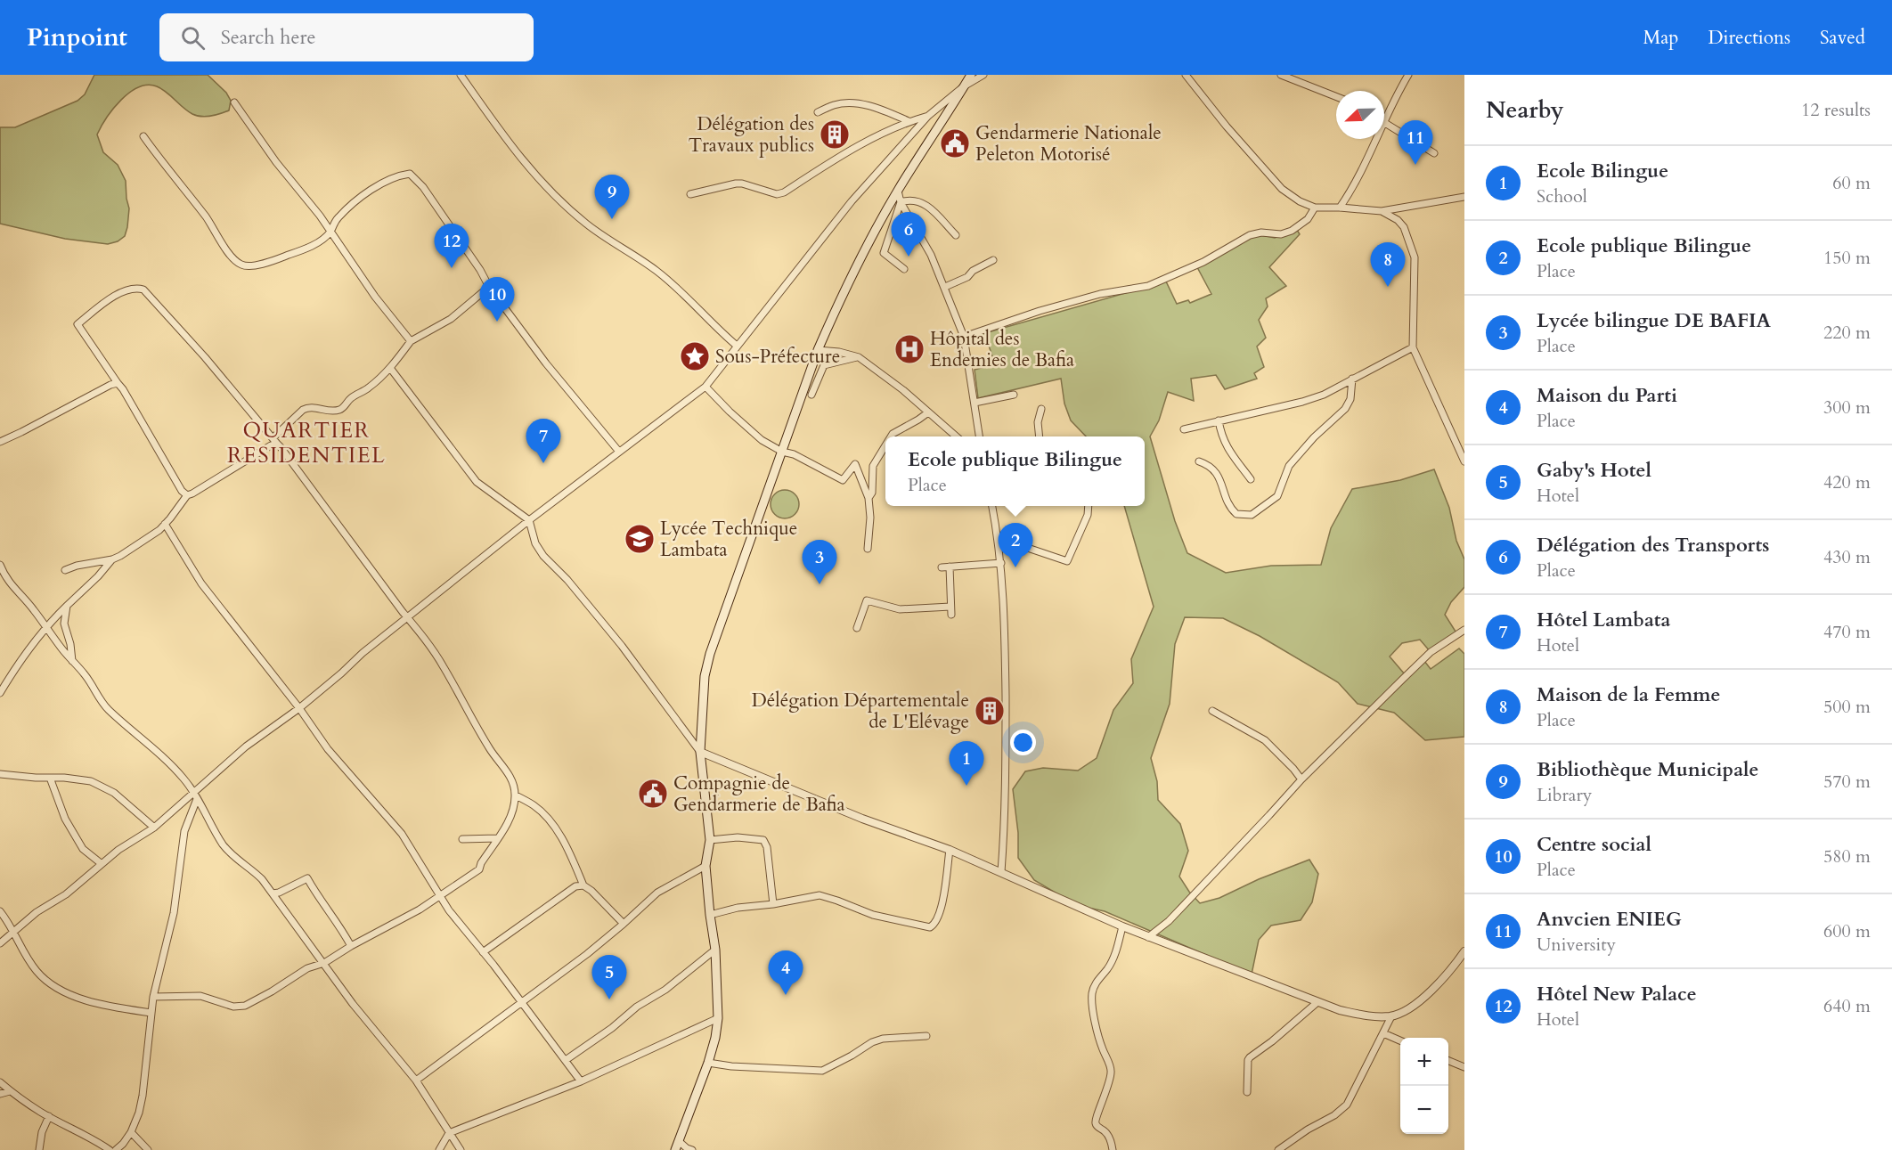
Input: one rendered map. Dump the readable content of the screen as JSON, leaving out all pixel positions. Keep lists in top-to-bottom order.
{
  "districts": ["QUARTIER RESIDENTIEL"],
  "places": {
    "building": ["Délégation des Travaux publics", "Délégation Départementale de L'Elévage"],
    "public building": ["Gendarmerie Nationale Peleton Motorisé", "Compagnie de Gendarmerie de Bafia"],
    "hospital": ["Hôpital des Endemies de Bafia"],
    "place": ["Sous-Préfecture"],
    "school or university": ["Lycée Technique Lambata"]
  },
  "north": "bottom left",
  "page": {
    "header": "Pinpoint",
    "search": "Search here",
    "nav": ["Map", "Directions", "Saved"],
    "heading": ["Nearby", "12 results"],
    "pins": [
      "11",
      "9",
      "6",
      "12",
      "8",
      "10",
      "7",
      "2",
      "3",
      "1",
      "4",
      "5"
    ],
    "list": [
      {
        "mark": "1",
        "name": "Ecole Bilingue",
        "note": "School",
        "value": "60 m"
      },
      {
        "mark": "2",
        "name": "Ecole publique Bilingue",
        "note": "Place",
        "value": "150 m"
      },
      {
        "mark": "3",
        "name": "Lycée bilingue DE BAFIA",
        "note": "Place",
        "value": "220 m"
      },
      {
        "mark": "4",
        "name": "Maison du Parti",
        "note": "Place",
        "value": "300 m"
      },
      {
        "mark": "5",
        "name": "Gaby's Hotel",
        "note": "Hotel",
        "value": "420 m"
      },
      {
        "mark": "6",
        "name": "Délégation des Transports",
        "note": "Place",
        "value": "430 m"
      },
      {
        "mark": "7",
        "name": "Hôtel Lambata",
        "note": "Hotel",
        "value": "470 m"
      },
      {
        "mark": "8",
        "name": "Maison de la Femme",
        "note": "Place",
        "value": "500 m"
      },
      {
        "mark": "9",
        "name": "Bibliothèque Municipale",
        "note": "Library",
        "value": "570 m"
      },
      {
        "mark": "10",
        "name": "Centre social",
        "note": "Place",
        "value": "580 m"
      },
      {
        "mark": "11",
        "name": "Anvcien ENIEG",
        "note": "University",
        "value": "600 m"
      },
      {
        "mark": "12",
        "name": "Hôtel New Palace",
        "note": "Hotel",
        "value": "640 m"
      }
    ],
    "popup": ["Ecole publique Bilingue", "Place"],
    "map_buttons": ["+", "−"]
  }
}
